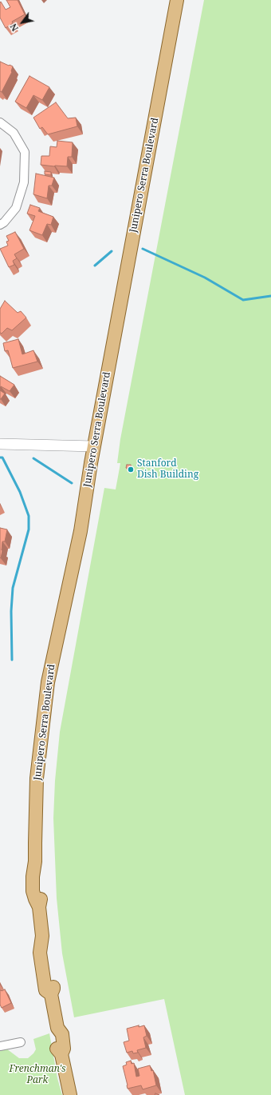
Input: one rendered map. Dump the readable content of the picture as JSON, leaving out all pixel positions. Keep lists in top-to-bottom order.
{
  "streets": {
    "main road": ["Junipero Serra Boulevard"]
  },
  "parks": ["Frenchman's Park"],
  "places": ["Stanford Dish Building"],
  "north": "bottom left"
}
